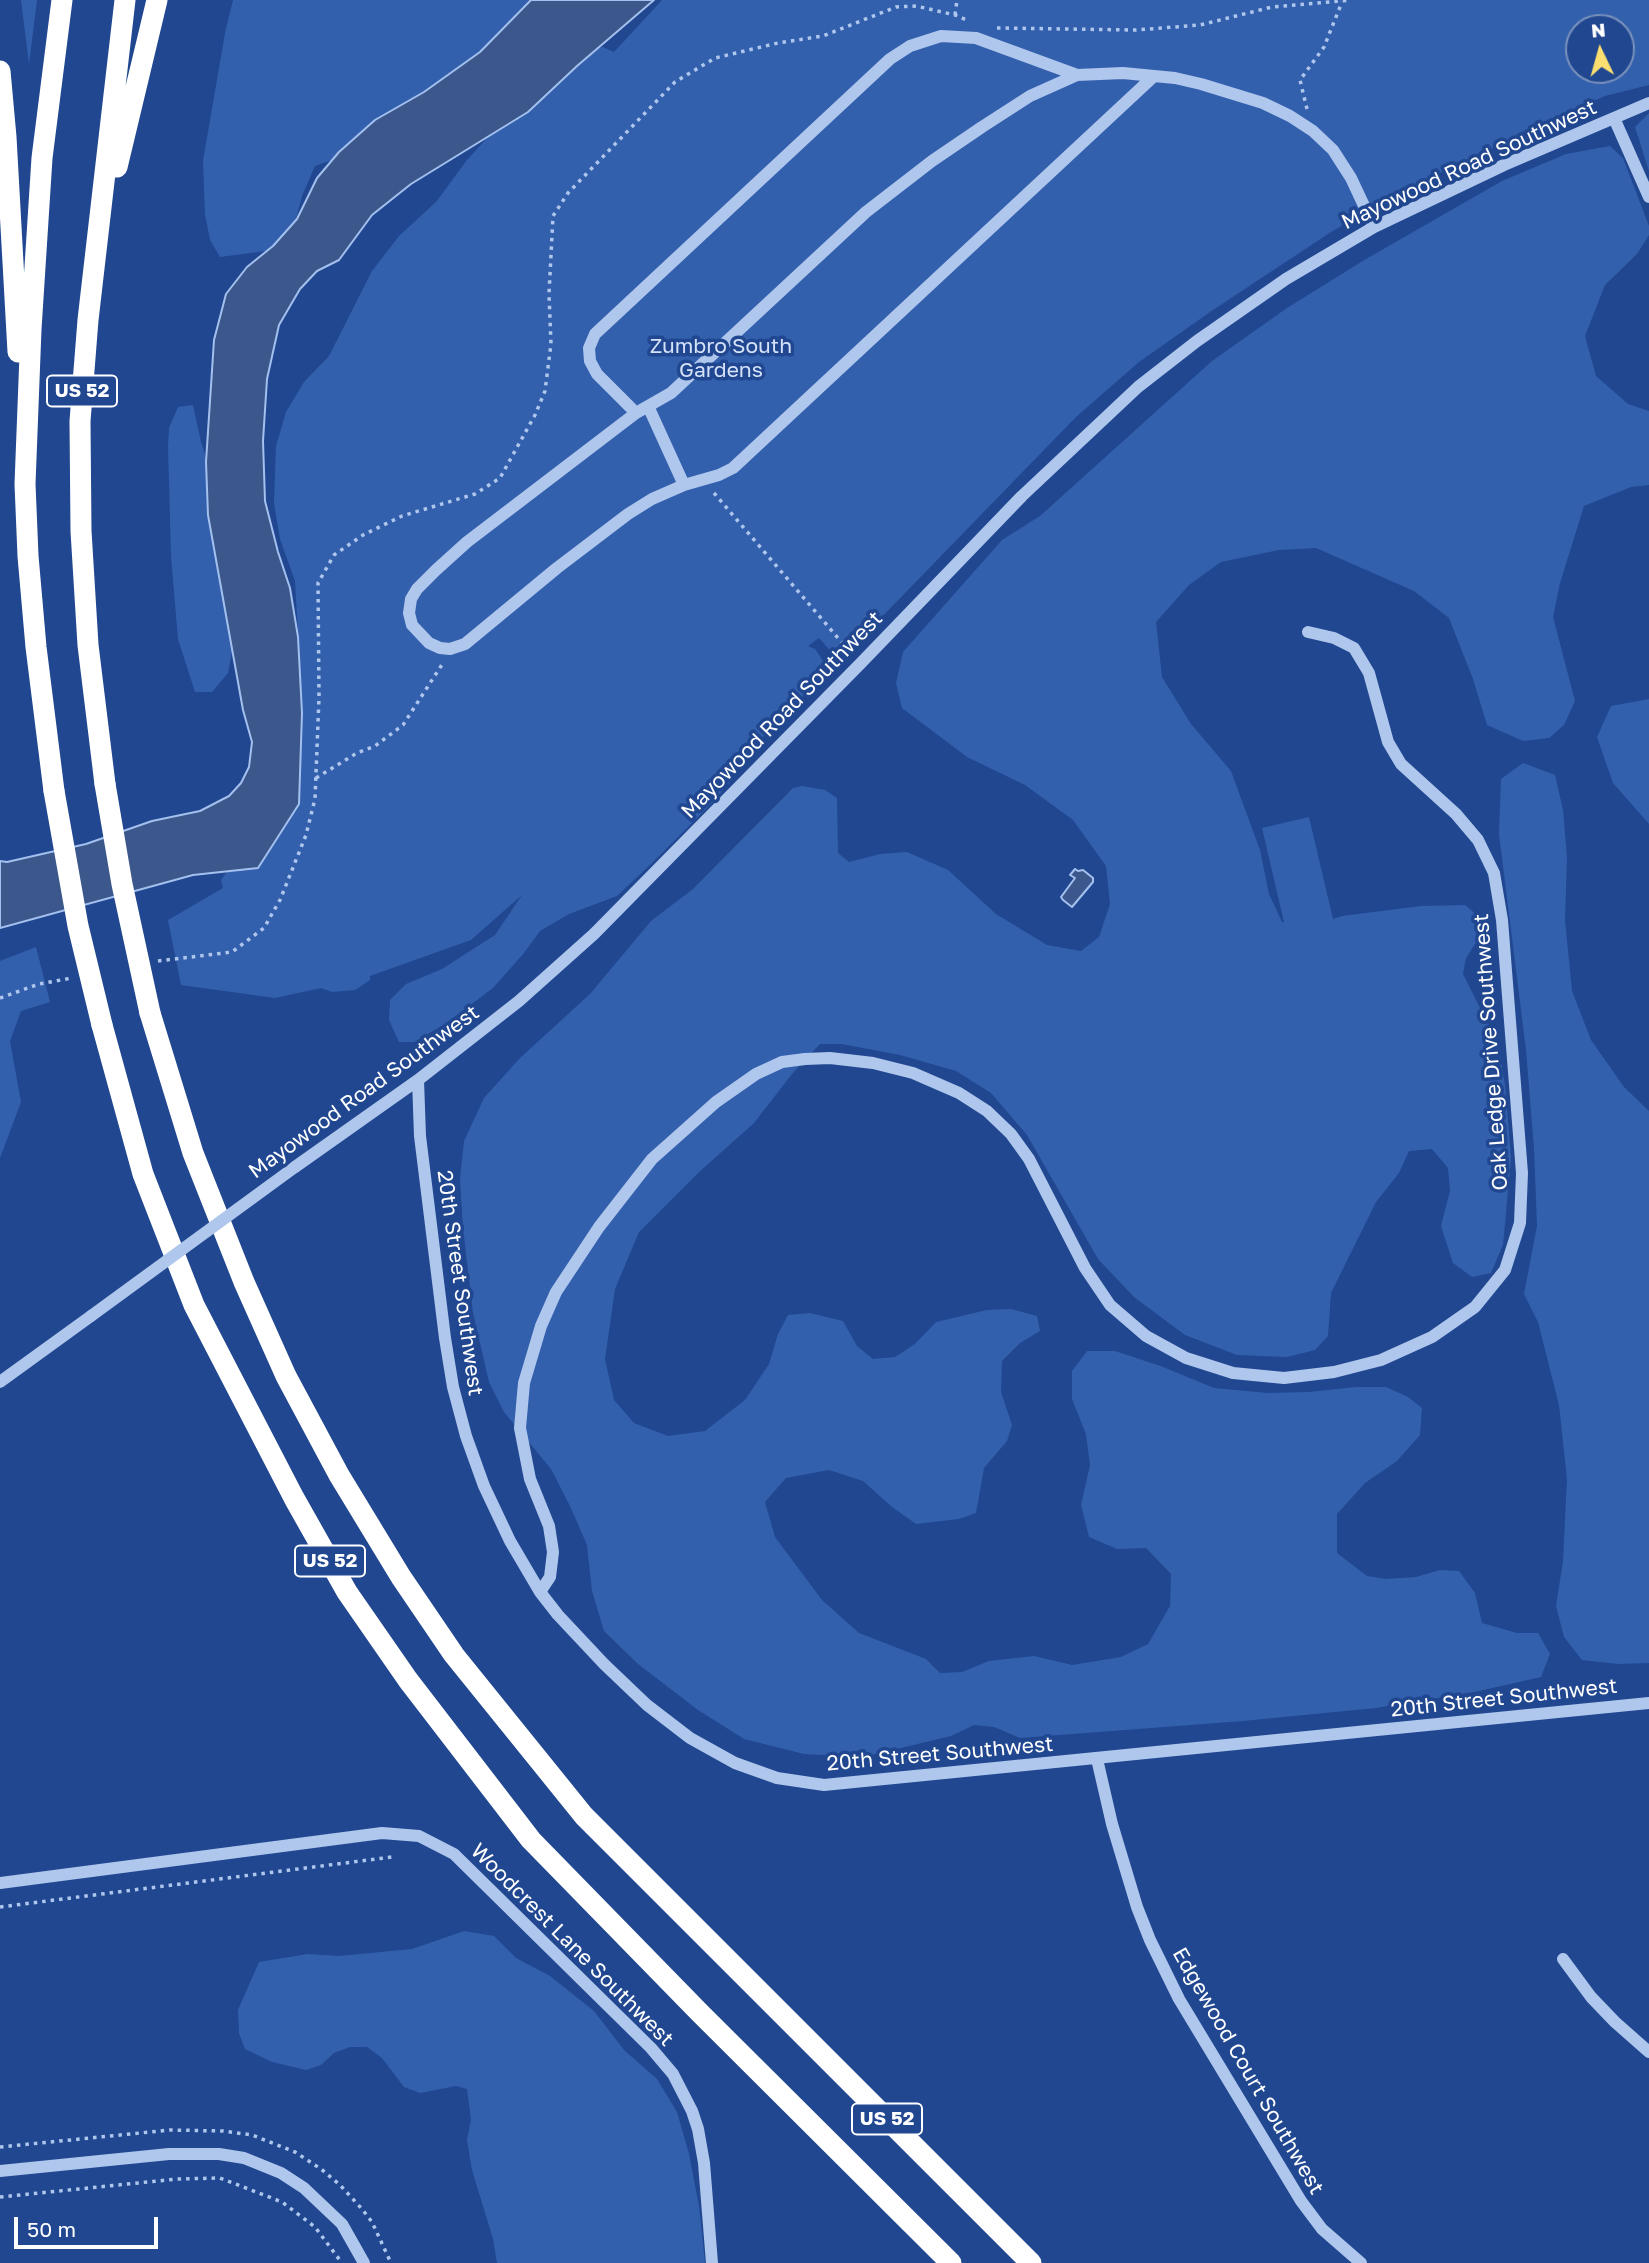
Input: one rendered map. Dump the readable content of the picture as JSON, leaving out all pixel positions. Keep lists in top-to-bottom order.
{
  "streets": {
    "highway": ["US 52"],
    "street": [
      "Mayowood Road Southwest",
      "Oak Ledge Drive Southwest",
      "20th Street Southwest",
      "Woodcrest Lane Southwest",
      "Edgewood Court Southwest"
    ]
  },
  "crossings": [
    ["Mayowood Road Southwest", "20th Street Southwest"],
    ["Oak Ledge Drive Southwest", "20th Street Southwest"],
    ["20th Street Southwest", "Edgewood Court Southwest"]
  ],
  "parks": ["Zumbro South Gardens"],
  "scale_bar": "50 m",
  "north": "top"
}
